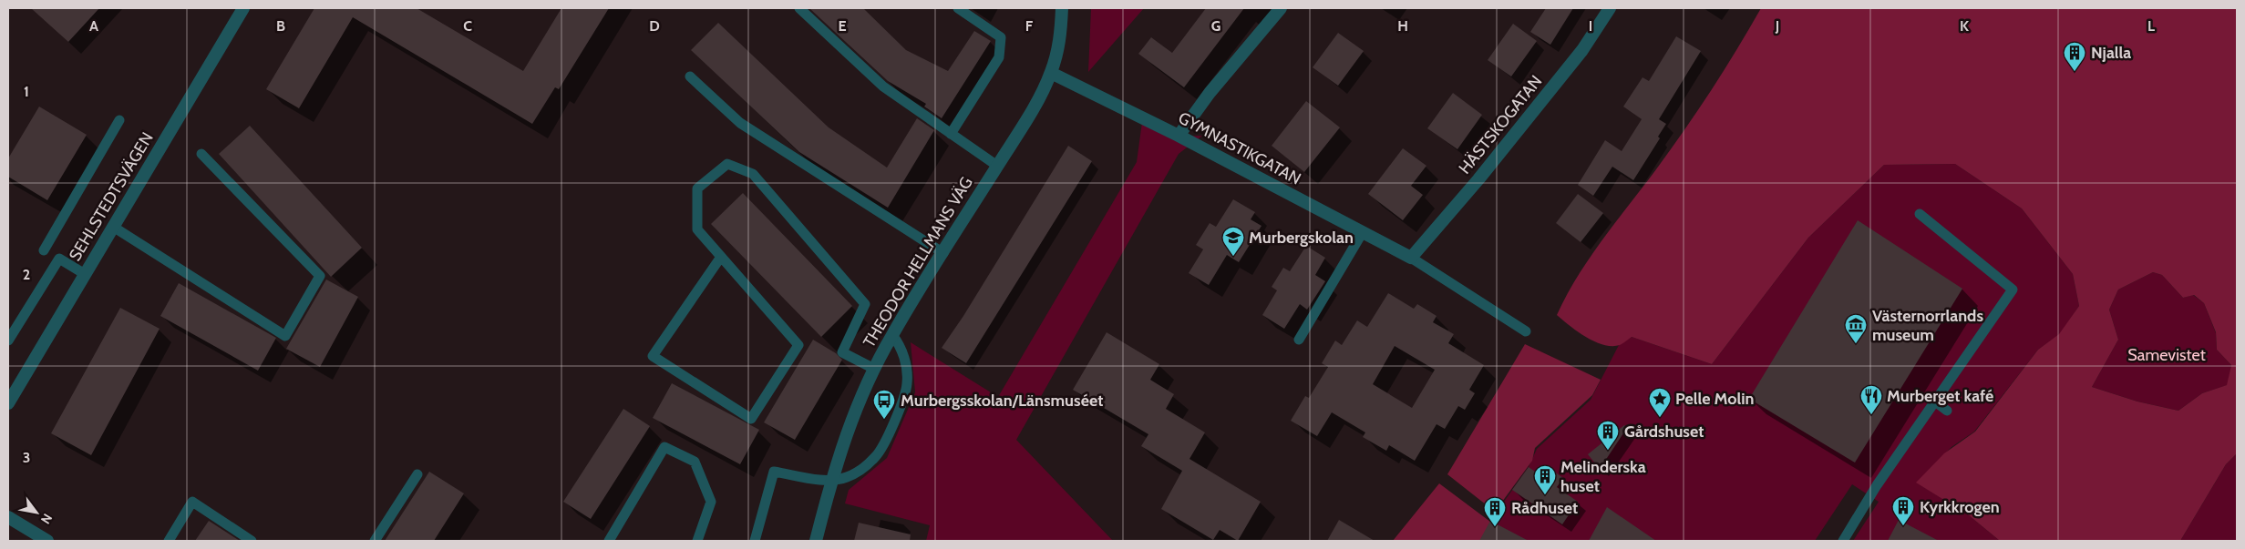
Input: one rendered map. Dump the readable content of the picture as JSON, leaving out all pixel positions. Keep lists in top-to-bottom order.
{
  "streets": {
    "street": [
      "HÄSTSKOGATAN",
      "GYMNASTIKGATAN",
      "SEHLSTEDTSVÄGEN",
      "THEODOR HELLMANS VÄG"
    ]
  },
  "crossings": [
    ["HÄSTSKOGATAN", "GYMNASTIKGATAN"],
    ["GYMNASTIKGATAN", "THEODOR HELLMANS VÄG"]
  ],
  "parks": ["Samevistet"],
  "places": {
    "building": [
      "Njalla",
      "Gårdshuset",
      "Melinderska huset",
      "Kyrkkrogen",
      "Rådhuset"
    ],
    "school or university": ["Murbergskolan"],
    "museum": ["Västernorrlands museum"],
    "restaurant": ["Murberget kafé"],
    "place": ["Pelle Molin"],
    "bus stop": ["Murbergsskolan/Länsmuséet"]
  },
  "north": "bottom right",
  "grid": {
    "columns": [
      "A",
      "B",
      "C",
      "D",
      "E",
      "F",
      "G",
      "H",
      "I",
      "J",
      "K",
      "L"
    ],
    "rows": ["1", "2", "3"]
  }
}
